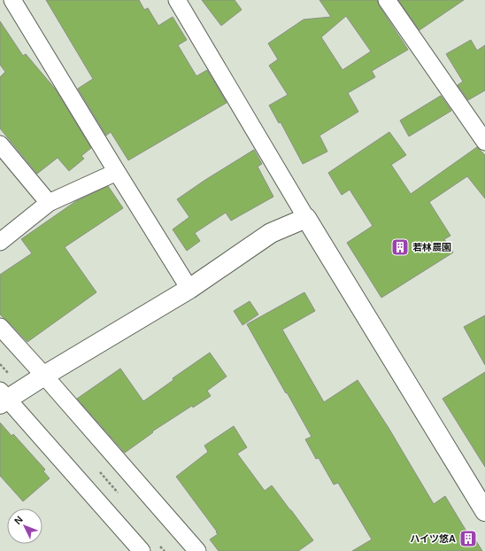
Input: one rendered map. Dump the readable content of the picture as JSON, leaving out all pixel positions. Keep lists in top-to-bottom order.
{
  "places": {
    "building": ["若林農園", "ハイツ悠A"]
  },
  "north": "top left"
}
